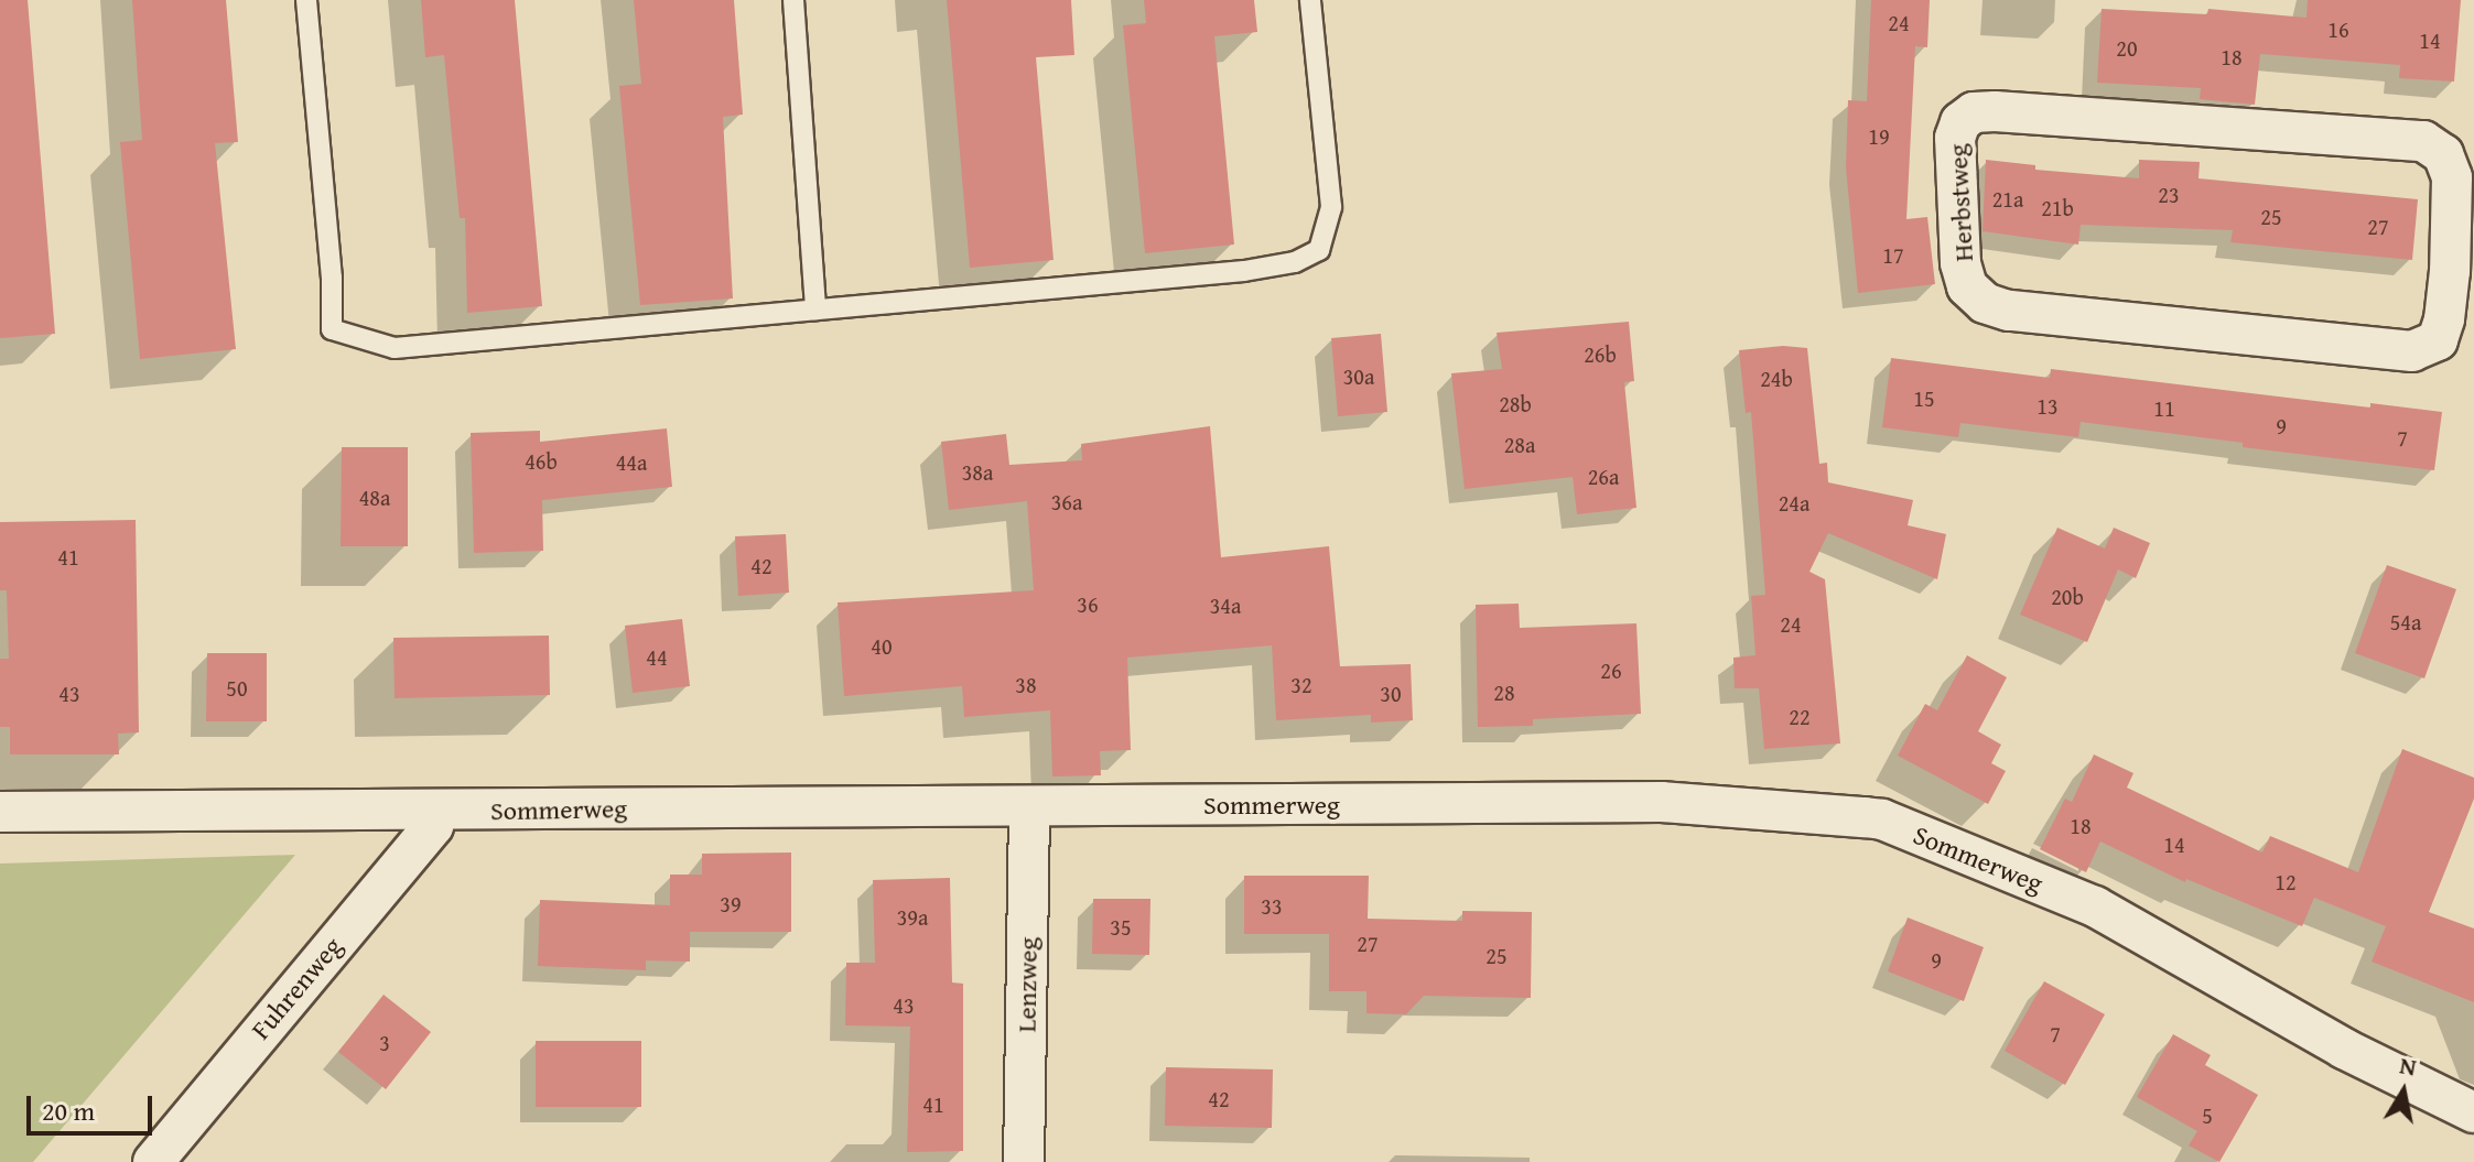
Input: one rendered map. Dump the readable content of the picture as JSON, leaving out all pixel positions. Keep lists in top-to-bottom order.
{
  "streets": {
    "street": [
      "Herbstweg",
      "Sommerweg",
      "Lenzweg",
      "Fuhrenweg"
    ]
  },
  "crossings": [
    ["Sommerweg", "Lenzweg"],
    ["Sommerweg", "Fuhrenweg"]
  ],
  "house_numbers": [
    "24",
    "16",
    "14",
    "20",
    "18",
    "19",
    "23",
    "21a",
    "21b",
    "25",
    "27",
    "17",
    "26b",
    "30a",
    "24b",
    "15",
    "28b",
    "13",
    "11",
    "9",
    "7",
    "28a",
    "46b",
    "44a",
    "38a",
    "26a",
    "48a",
    "36a",
    "24a",
    "41",
    "42",
    "20b",
    "36",
    "34a",
    "54a",
    "24",
    "40",
    "44",
    "26",
    "38",
    "32",
    "50",
    "28",
    "43",
    "30",
    "22",
    "18",
    "14",
    "12",
    "39",
    "33",
    "39a",
    "35",
    "27",
    "25",
    "9",
    "43",
    "7",
    "3",
    "42",
    "41",
    "5"
  ],
  "scale_bar": "20 m",
  "north": "top"
}
